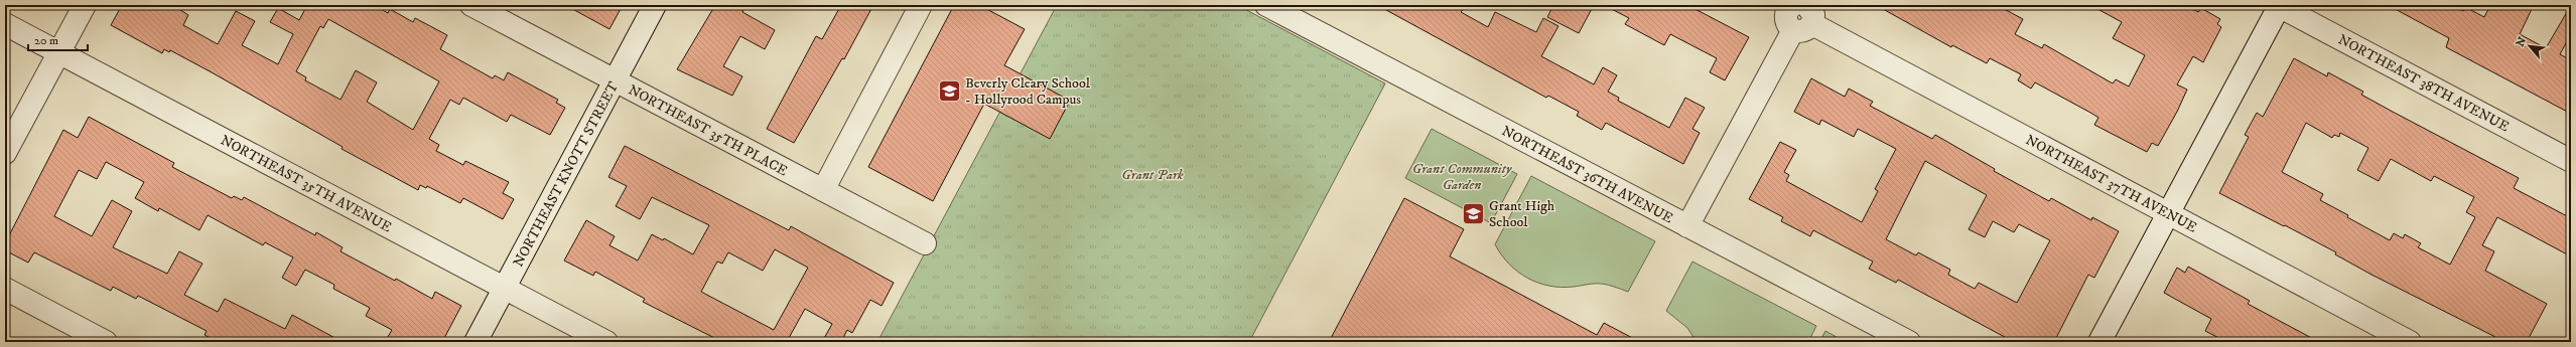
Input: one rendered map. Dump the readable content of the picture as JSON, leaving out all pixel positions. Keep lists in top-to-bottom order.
{
  "streets": {
    "street": [
      "NORTHEAST 38TH AVENUE",
      "NORTHEAST 35TH PLACE",
      "NORTHEAST KNOTT STREET",
      "NORTHEAST 36TH AVENUE",
      "NORTHEAST 35TH AVENUE",
      "NORTHEAST 37TH AVENUE"
    ]
  },
  "crossings": [
    ["NORTHEAST 35TH PLACE", "NORTHEAST KNOTT STREET"],
    ["NORTHEAST KNOTT STREET", "NORTHEAST 35TH AVENUE"]
  ],
  "parks": ["Grant Community Garden", "Grant Park"],
  "places": {
    "school or university": ["Beverly Cleary School - Hollyrood Campus", "Grant High School"]
  },
  "scale_bar": "20 m",
  "north": "top left"
}
